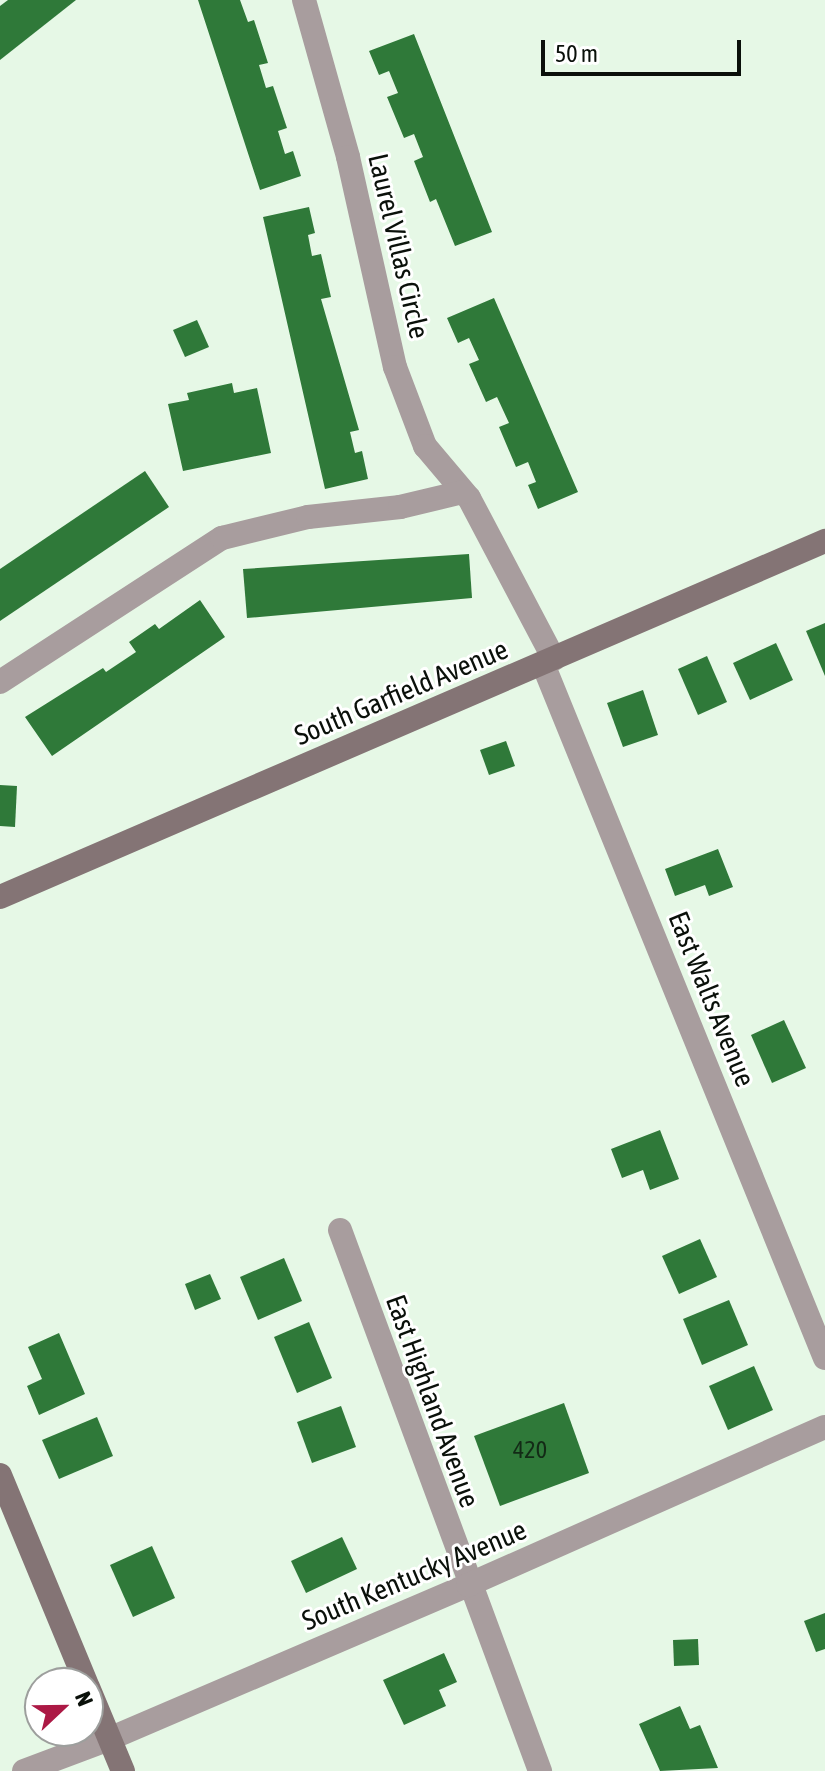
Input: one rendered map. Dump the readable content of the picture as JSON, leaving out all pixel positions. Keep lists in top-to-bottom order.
{
  "streets": {
    "street": [
      "Laurel Villas Circle",
      "South Garfield Avenue",
      "East Walts Avenue",
      "East Highland Avenue",
      "South Kentucky Avenue"
    ]
  },
  "crossings": [
    ["Laurel Villas Circle", "South Garfield Avenue"],
    ["Laurel Villas Circle", "East Walts Avenue"],
    ["South Garfield Avenue", "East Walts Avenue"],
    ["East Highland Avenue", "South Kentucky Avenue"]
  ],
  "house_numbers": ["420"],
  "scale_bar": "50 m",
  "north": "right"
}
